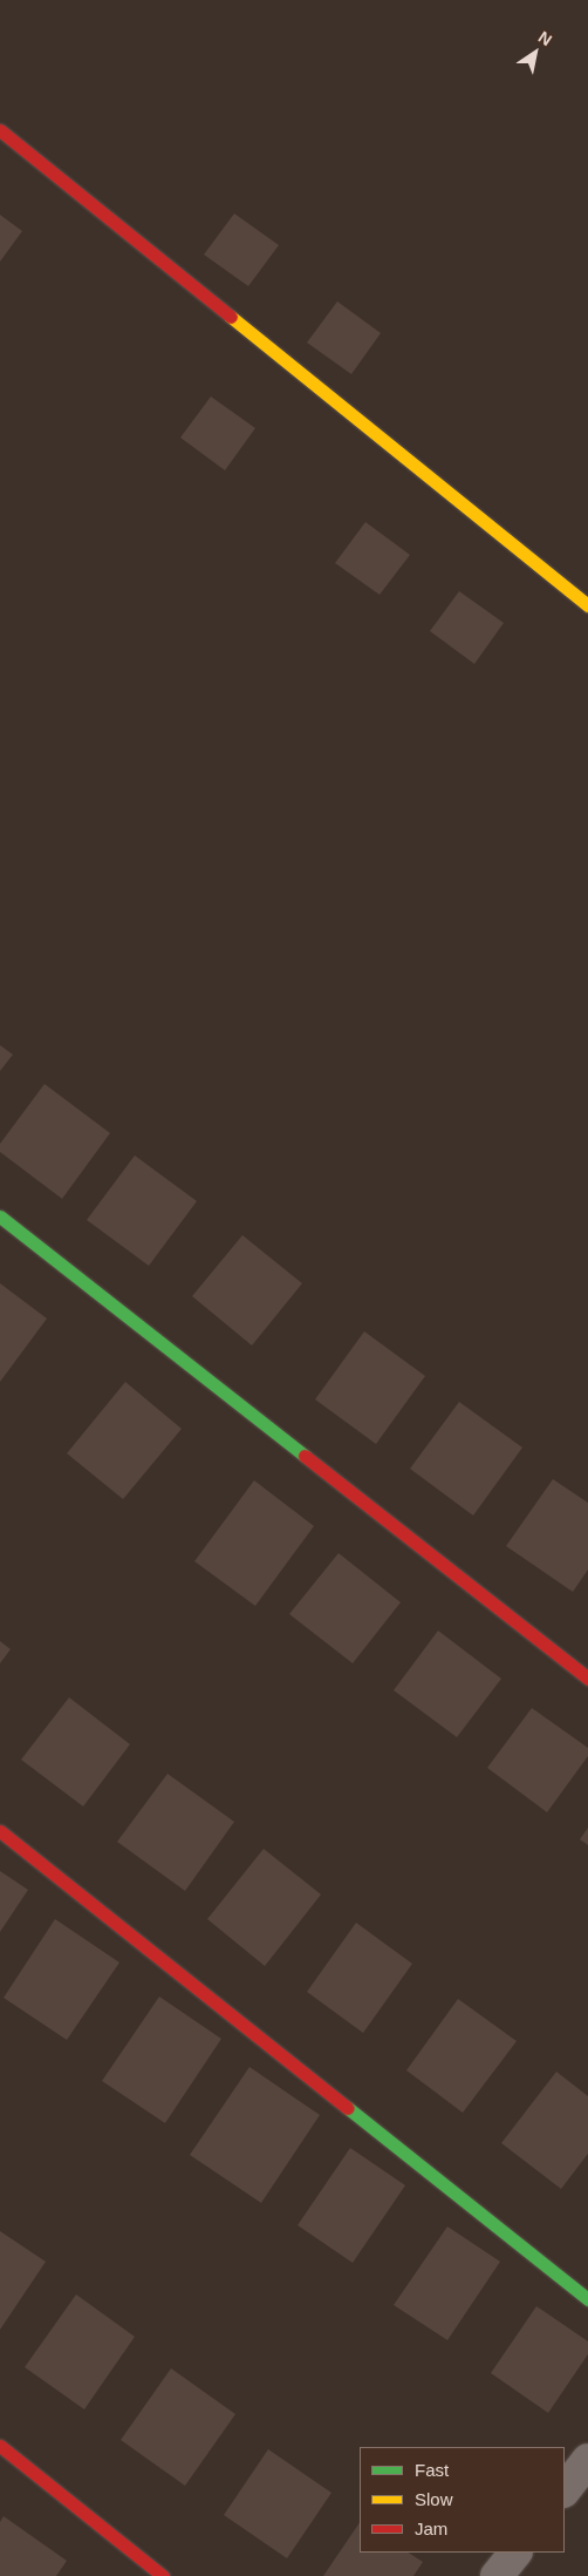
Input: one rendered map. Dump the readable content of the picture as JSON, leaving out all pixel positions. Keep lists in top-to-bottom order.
{
  "legend": ["Fast", "Slow", "Jam"],
  "north": "top right"
}
